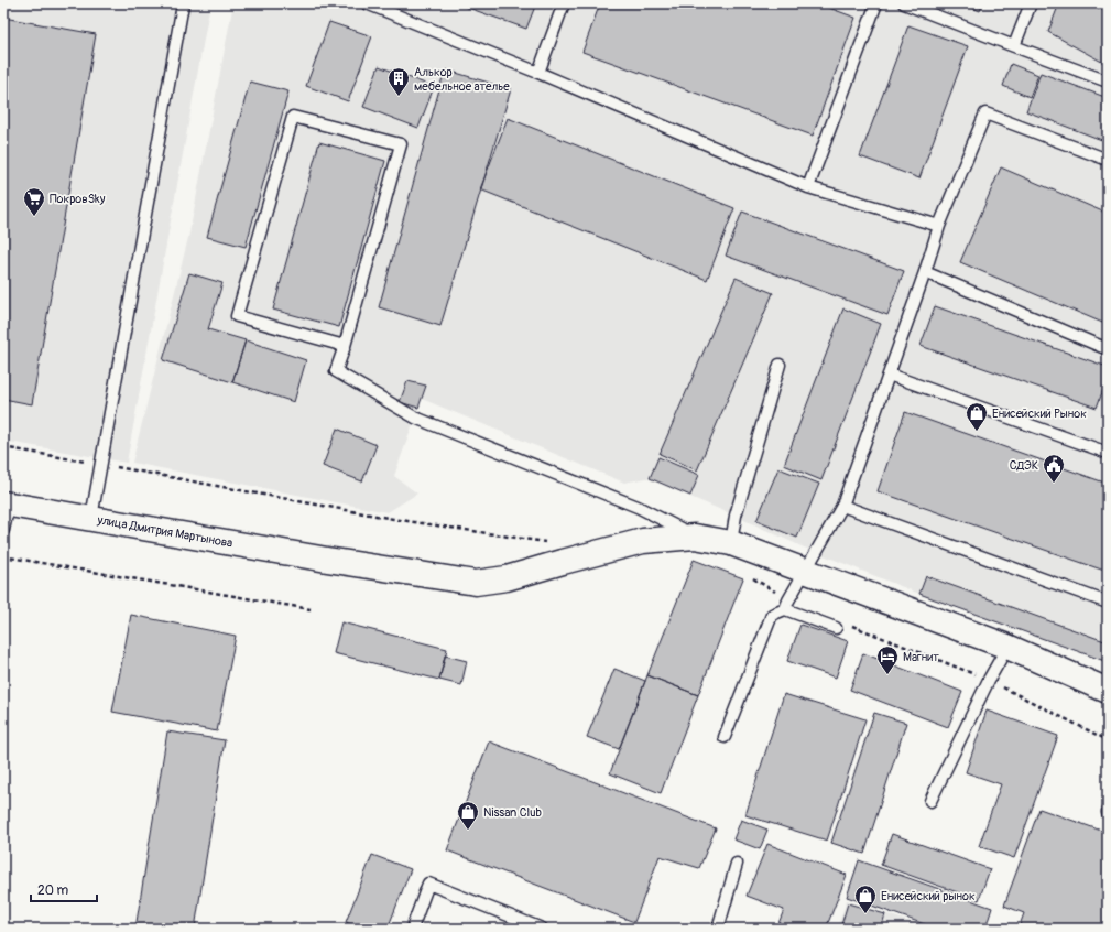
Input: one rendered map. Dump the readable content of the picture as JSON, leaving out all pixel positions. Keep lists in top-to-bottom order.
{
  "streets": {
    "street": ["улица Дмитрия Мартынова"]
  },
  "places": {
    "building": ["Алькор мебельное ателье"],
    "supermarket": ["ПокровSky"],
    "shop": ["Енисейский Рынок", "Nissan Club", "Енисейский рынок"],
    "public building": ["СДЭК"],
    "hotel": ["Магнит"]
  },
  "scale_bar": "20 m"
}
